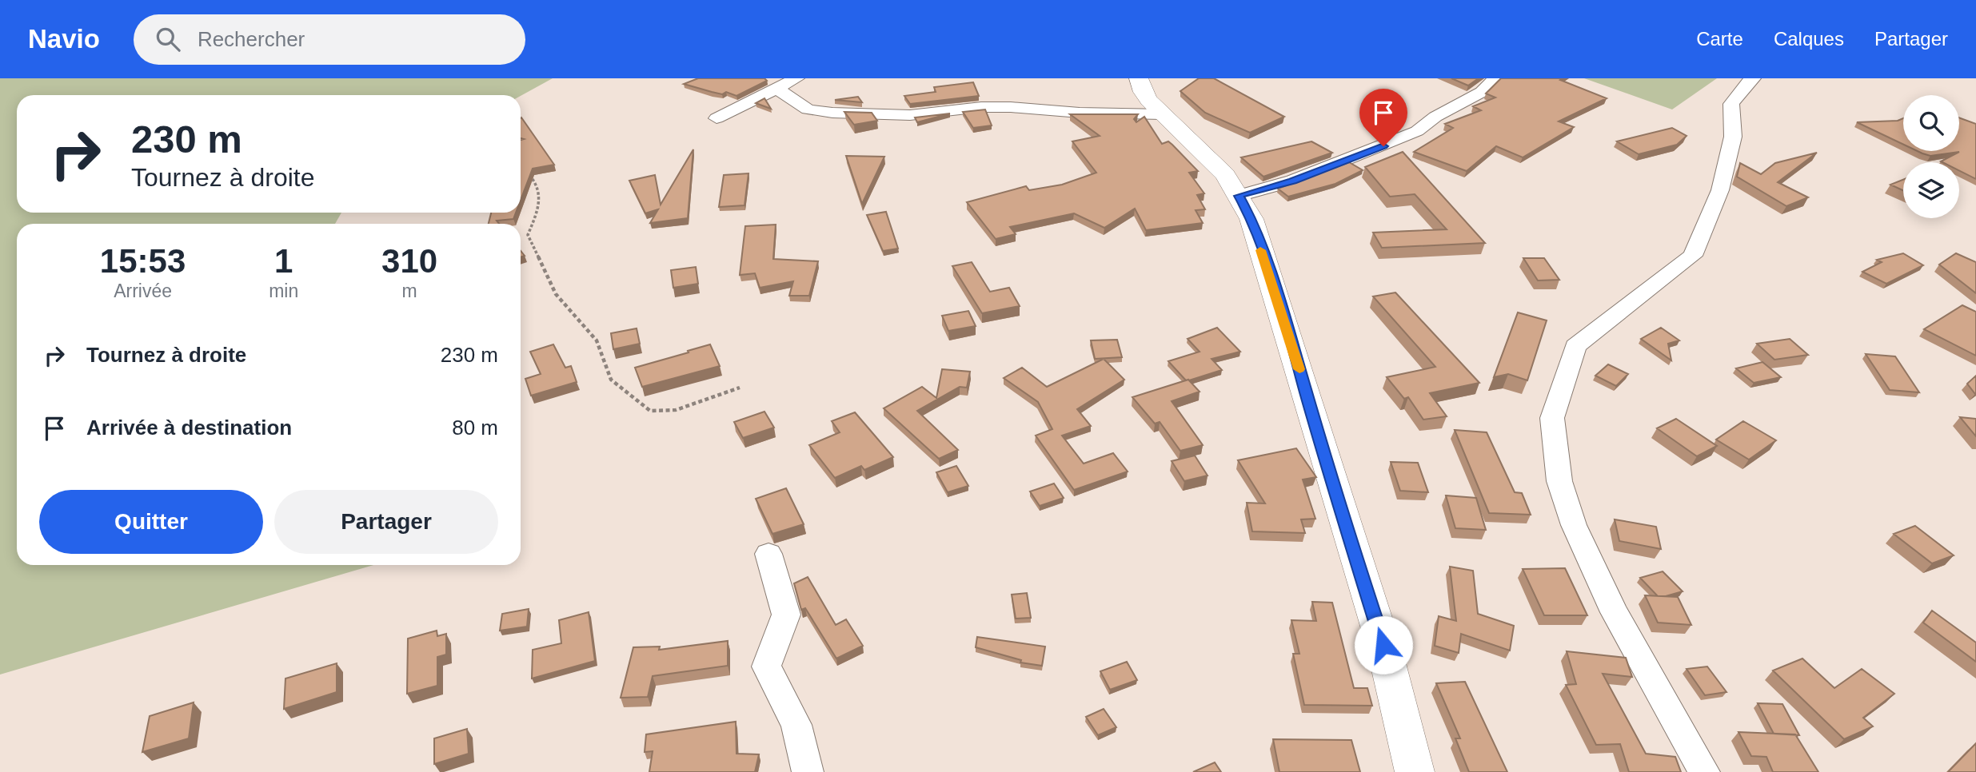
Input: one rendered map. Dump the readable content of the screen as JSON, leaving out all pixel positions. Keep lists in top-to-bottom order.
{
  "page": {
    "header": "Navio",
    "search": "Rechercher",
    "nav": ["Carte", "Calques", "Partager"],
    "turn": ["230 m", "Tournez à droite"],
    "eta": [
      "15:53",
      "Arrivée",
      "1",
      "min",
      "310",
      "m"
    ],
    "list": [
      {
        "name": "Tournez à droite",
        "value": "230 m"
      },
      {
        "name": "Arrivée à destination",
        "value": "80 m"
      }
    ],
    "buttons": ["Quitter", "Partager"]
  }
}
